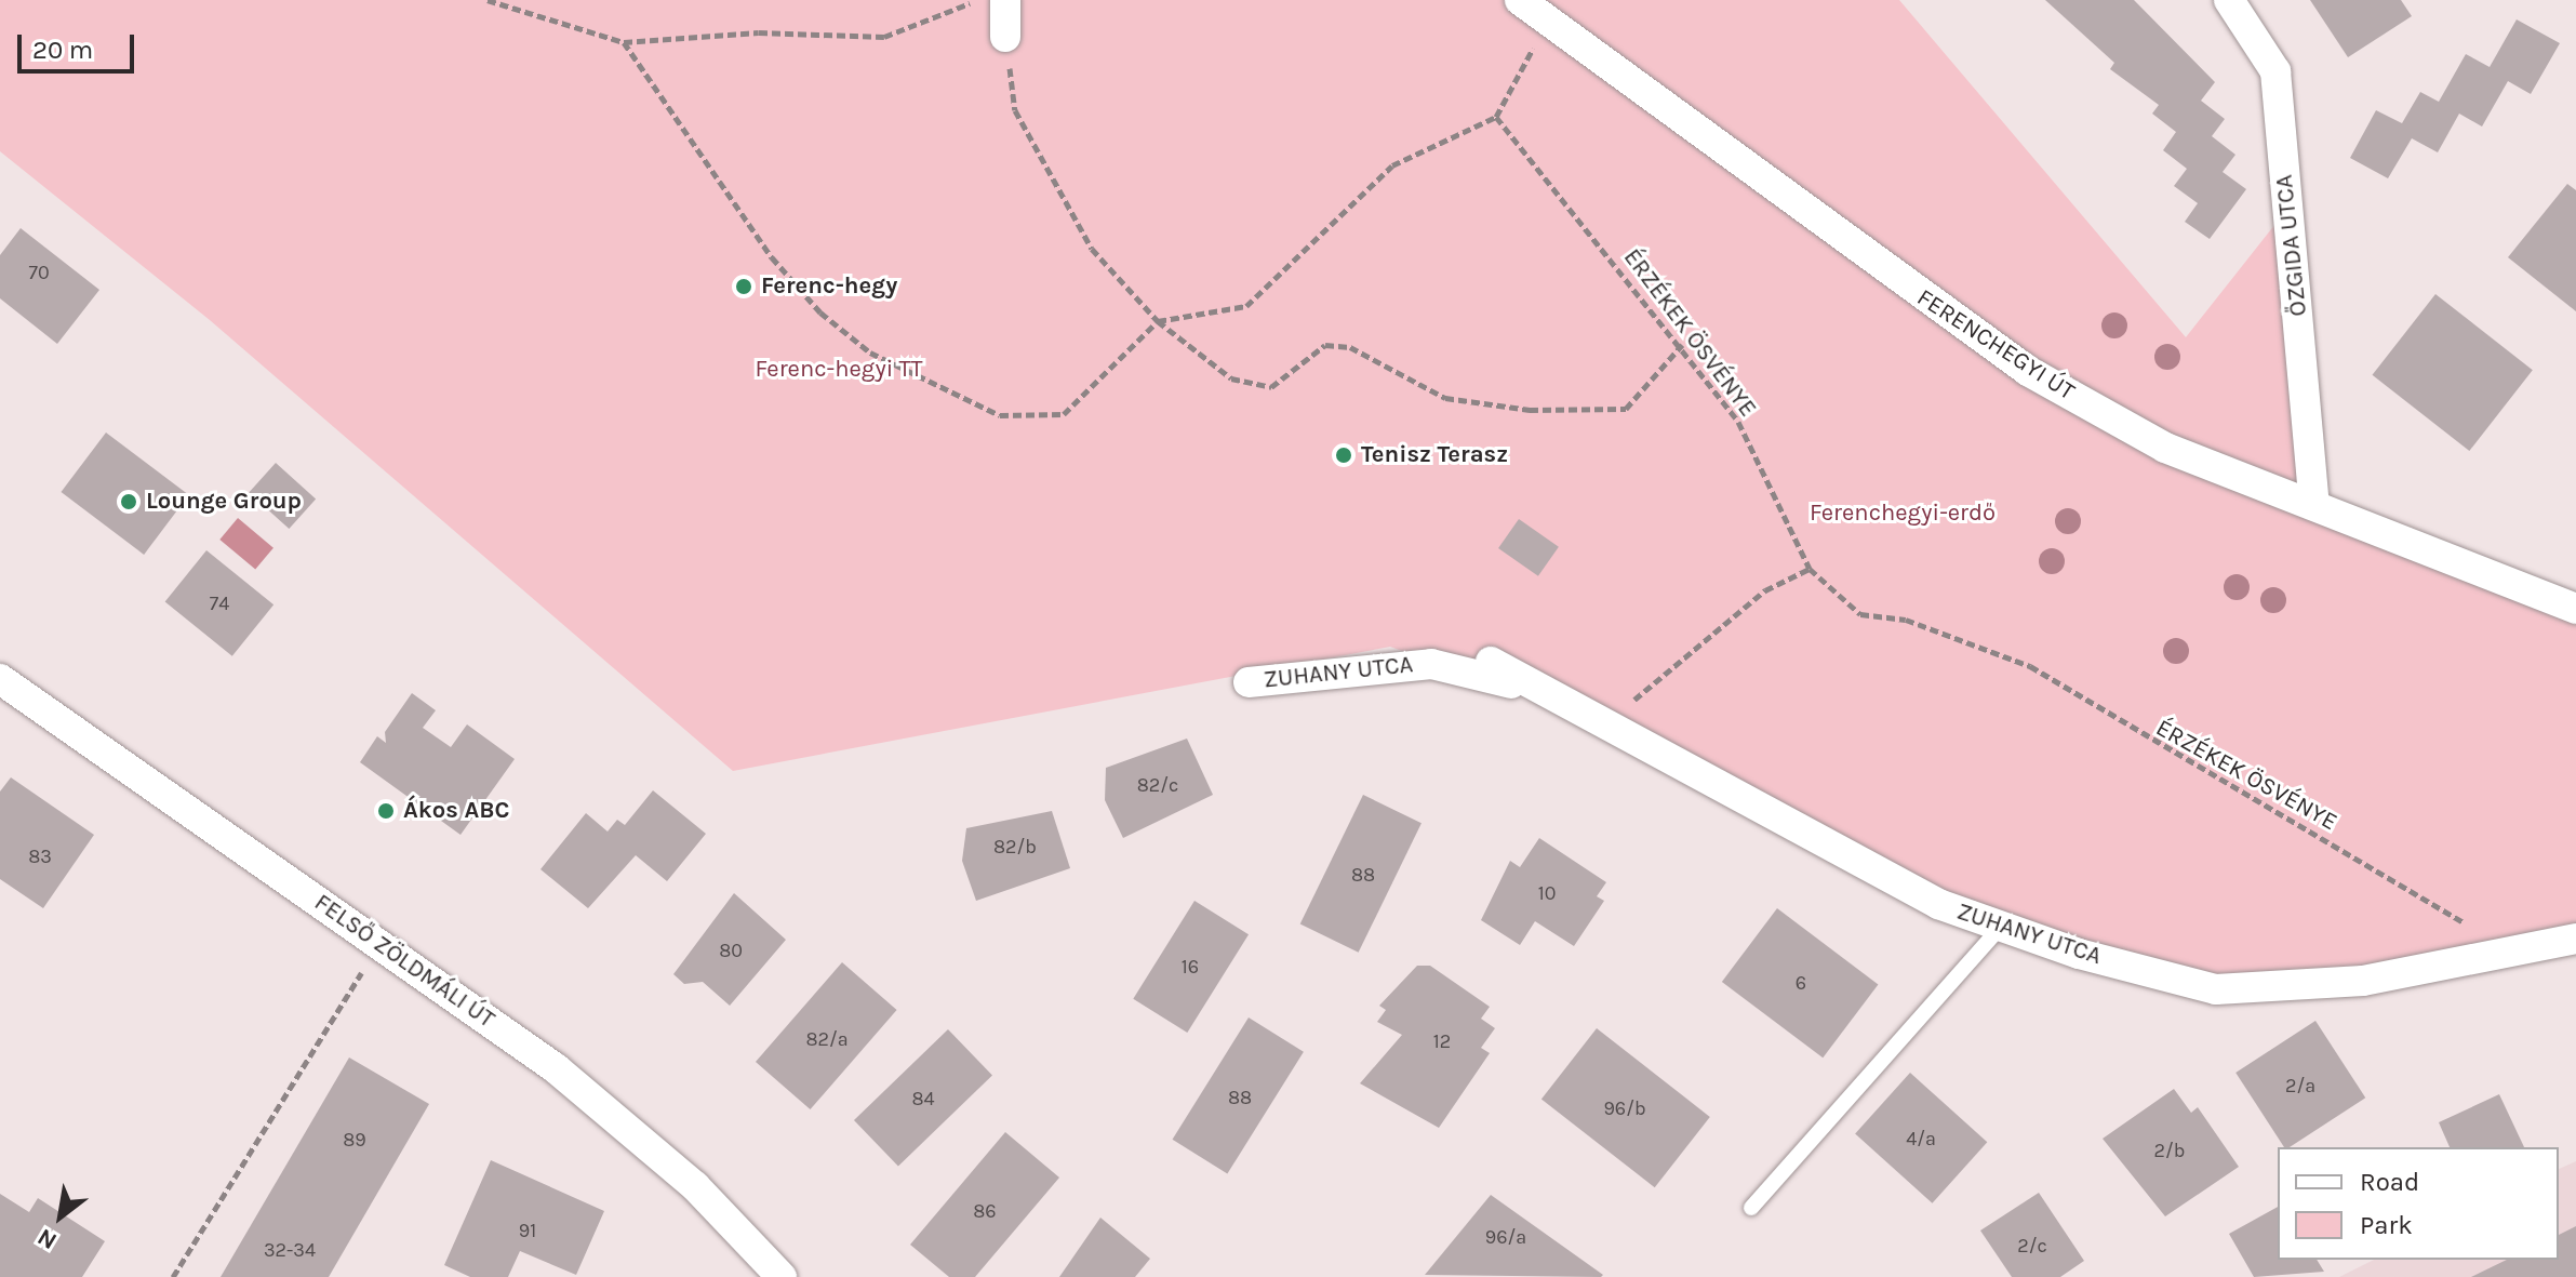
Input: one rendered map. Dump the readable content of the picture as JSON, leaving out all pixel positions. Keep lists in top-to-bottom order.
{
  "streets": {
    "street": [
      "ŐZGIDA UTCA",
      "FERENCHEGYI ÚT",
      "ZUHANY UTCA",
      "FELSŐ ZÖLDMÁLI ÚT"
    ],
    "path": ["ÉRZÉKEK ÖSVÉNYE"]
  },
  "crossings": [
    ["ŐZGIDA UTCA", "FERENCHEGYI ÚT"],
    ["ÉRZÉKEK ÖSVÉNYE", "ZUHANY UTCA"]
  ],
  "parks": ["Ferenc-hegyi TT", "Ferenchegyi-erdő"],
  "places": [
    "Ferenc-hegy",
    "Tenisz Terasz",
    "Lounge Group",
    "Ákos ABC"
  ],
  "house_numbers": [
    "70",
    "74",
    "82/c",
    "82/b",
    "83",
    "88",
    "10",
    "80",
    "16",
    "6",
    "82/a",
    "12",
    "2/a",
    "88",
    "84",
    "96/b",
    "4/a",
    "89",
    "2/b",
    "86",
    "91",
    "96/a",
    "2/c",
    "32-34"
  ],
  "legend": ["Road", "Park"],
  "scale_bar": "20 m",
  "north": "bottom left"
}
